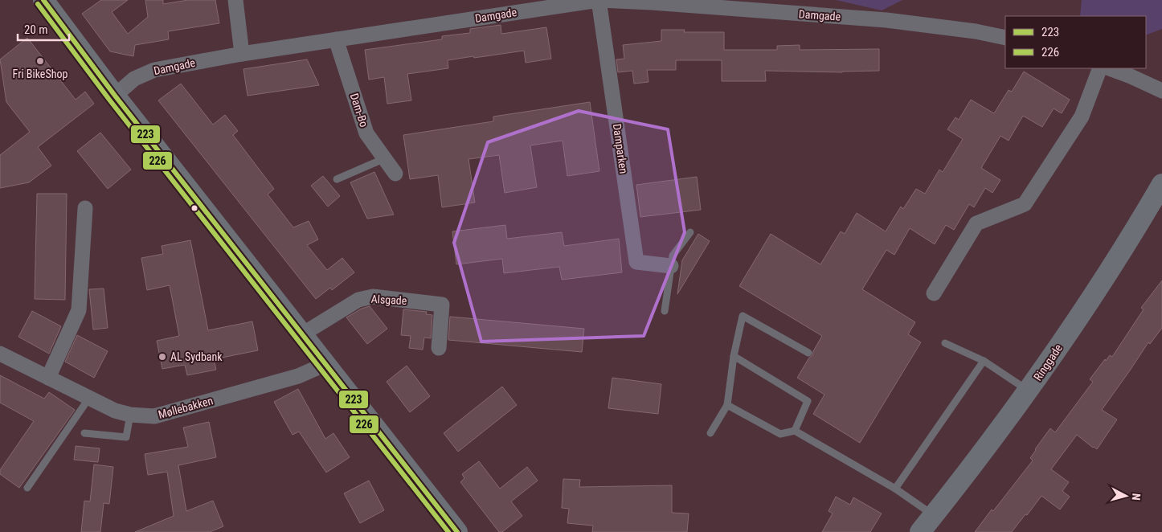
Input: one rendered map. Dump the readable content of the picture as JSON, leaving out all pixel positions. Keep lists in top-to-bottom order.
{
  "streets": {
    "street": [
      "Damgade",
      "Dam-Bo",
      "Damparken",
      "Alsgade",
      "Ringgade",
      "Møllebakken"
    ]
  },
  "crossings": [
    ["Damgade", "Dam-Bo"],
    ["Damgade", "Damparken"]
  ],
  "places": ["Fri BikeShop", "AL Sydbank"],
  "lines": ["transit line 223", "transit line 226"],
  "legend": ["223", "226"],
  "scale_bar": "20 m",
  "north": "right"
}
